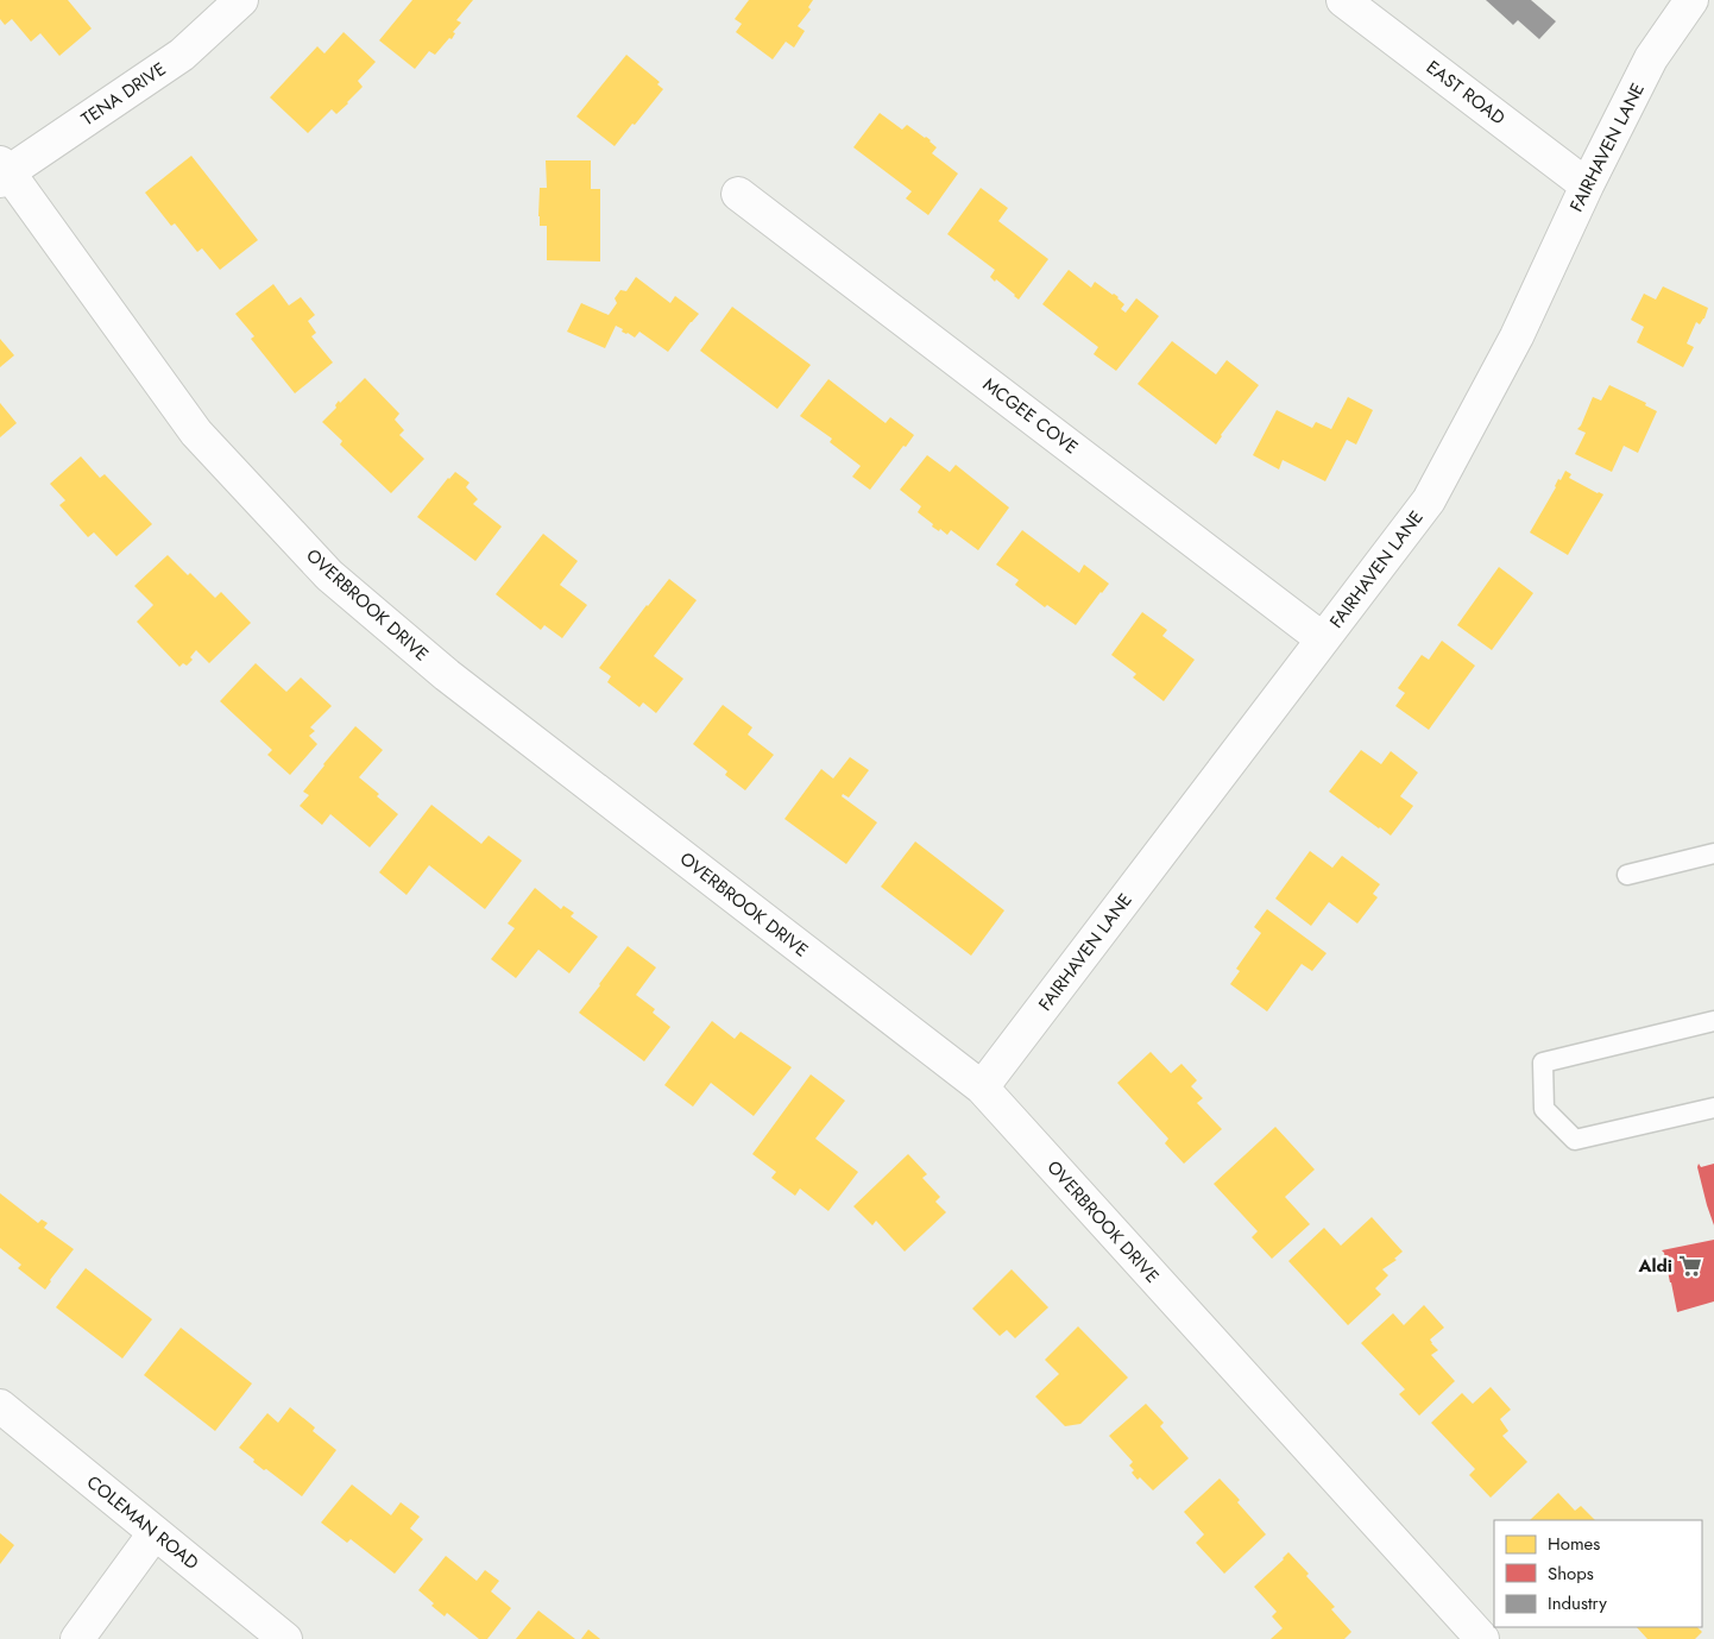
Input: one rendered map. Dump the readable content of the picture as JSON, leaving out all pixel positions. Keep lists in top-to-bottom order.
{
  "streets": {
    "street": [
      "EAST ROAD",
      "TENA DRIVE",
      "FAIRHAVEN LANE",
      "MCGEE COVE",
      "OVERBROOK DRIVE",
      "COLEMAN ROAD"
    ]
  },
  "crossings": [
    ["EAST ROAD", "FAIRHAVEN LANE"],
    ["TENA DRIVE", "OVERBROOK DRIVE"],
    ["FAIRHAVEN LANE", "MCGEE COVE"],
    ["FAIRHAVEN LANE", "OVERBROOK DRIVE"]
  ],
  "places": {
    "supermarket": ["Aldi"]
  },
  "legend": ["Homes", "Shops", "Industry"]
}
